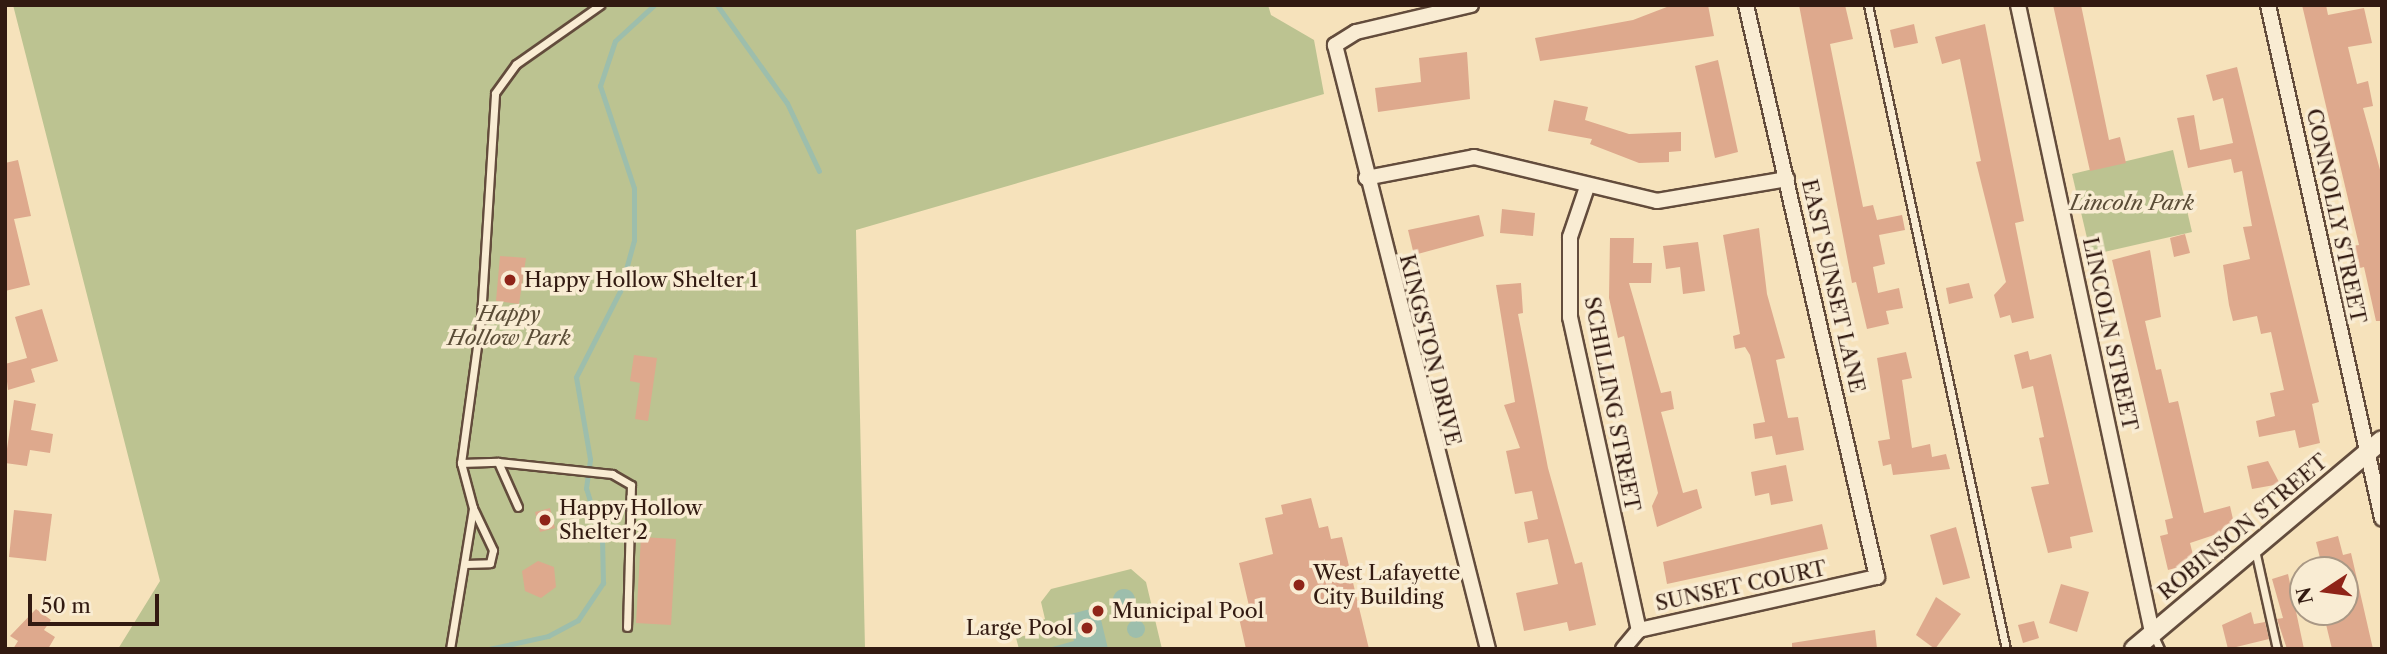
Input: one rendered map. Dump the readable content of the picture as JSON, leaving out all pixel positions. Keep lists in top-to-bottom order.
{
  "streets": {
    "street": [
      "CONNOLLY STREET",
      "EAST SUNSET LANE",
      "LINCOLN STREET",
      "KINGSTON DRIVE",
      "SCHILLING STREET",
      "ROBINSON STREET",
      "SUNSET COURT"
    ]
  },
  "crossings": [
    ["CONNOLLY STREET", "ROBINSON STREET"],
    ["EAST SUNSET LANE", "SUNSET COURT"],
    ["LINCOLN STREET", "ROBINSON STREET"],
    ["SCHILLING STREET", "SUNSET COURT"]
  ],
  "parks": ["Lincoln Park", "Happy Hollow Park"],
  "places": [
    "Happy Hollow Shelter 1",
    "Happy Hollow Shelter 2",
    "West Lafayette City Building",
    "Municipal Pool",
    "Large Pool"
  ],
  "scale_bar": "50 m",
  "north": "left"
}
